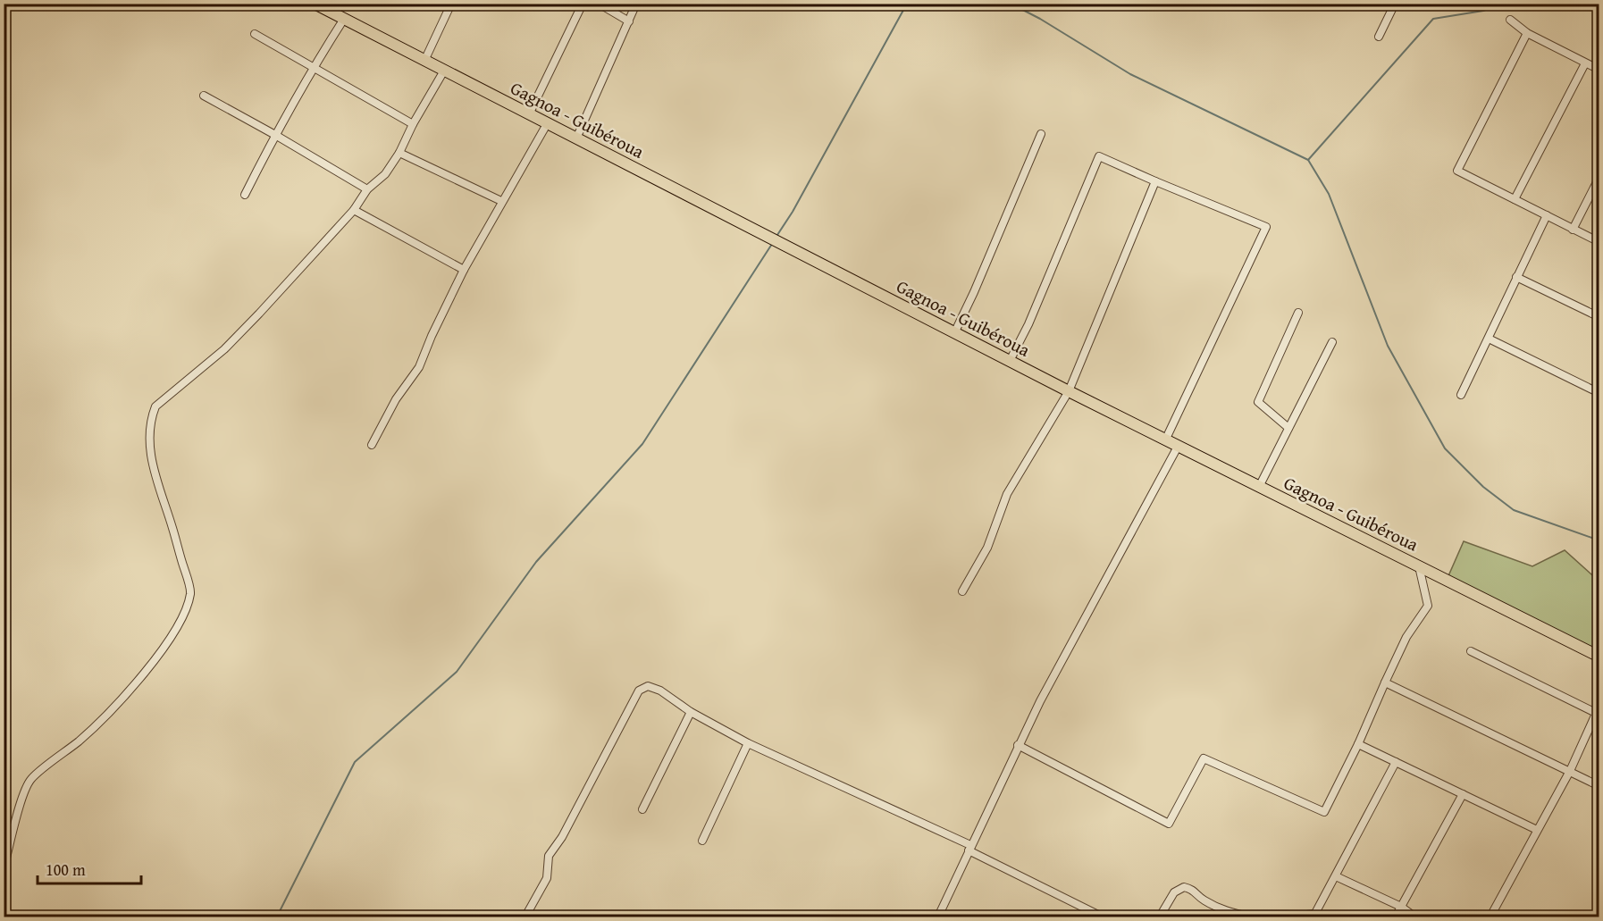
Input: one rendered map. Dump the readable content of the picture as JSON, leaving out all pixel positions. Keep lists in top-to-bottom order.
{
  "streets": {
    "main road": ["Gagnoa - Guibéroua"]
  },
  "scale_bar": "100 m"
}
